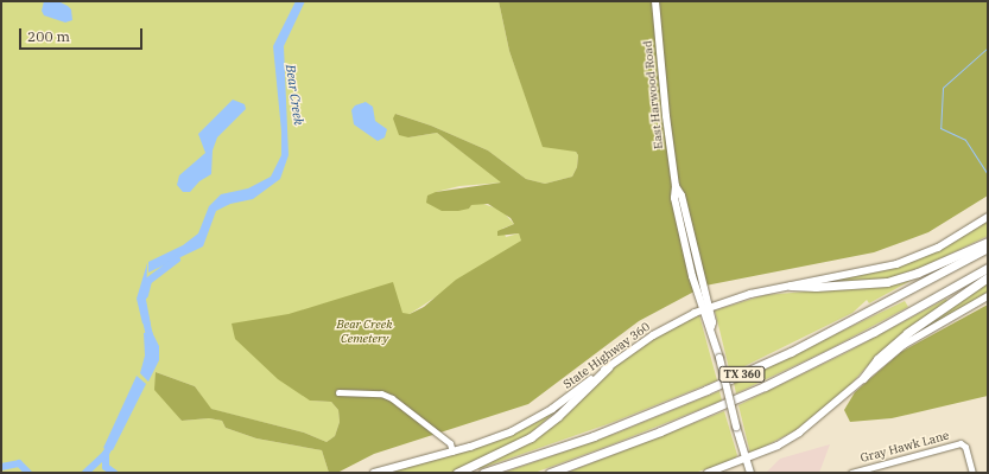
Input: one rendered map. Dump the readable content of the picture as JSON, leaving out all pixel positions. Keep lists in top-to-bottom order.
{
  "streets": {
    "highway": ["TX 360"],
    "main road": ["East Harwood Road", "State Highway 360"],
    "street": ["Gray Hawk Lane"]
  },
  "crossings": [
    ["East Harwood Road", "State Highway 360"]
  ],
  "water": ["Bear Creek"],
  "parks": ["Bear Creek Cemetery"],
  "scale_bar": "200 m"
}
